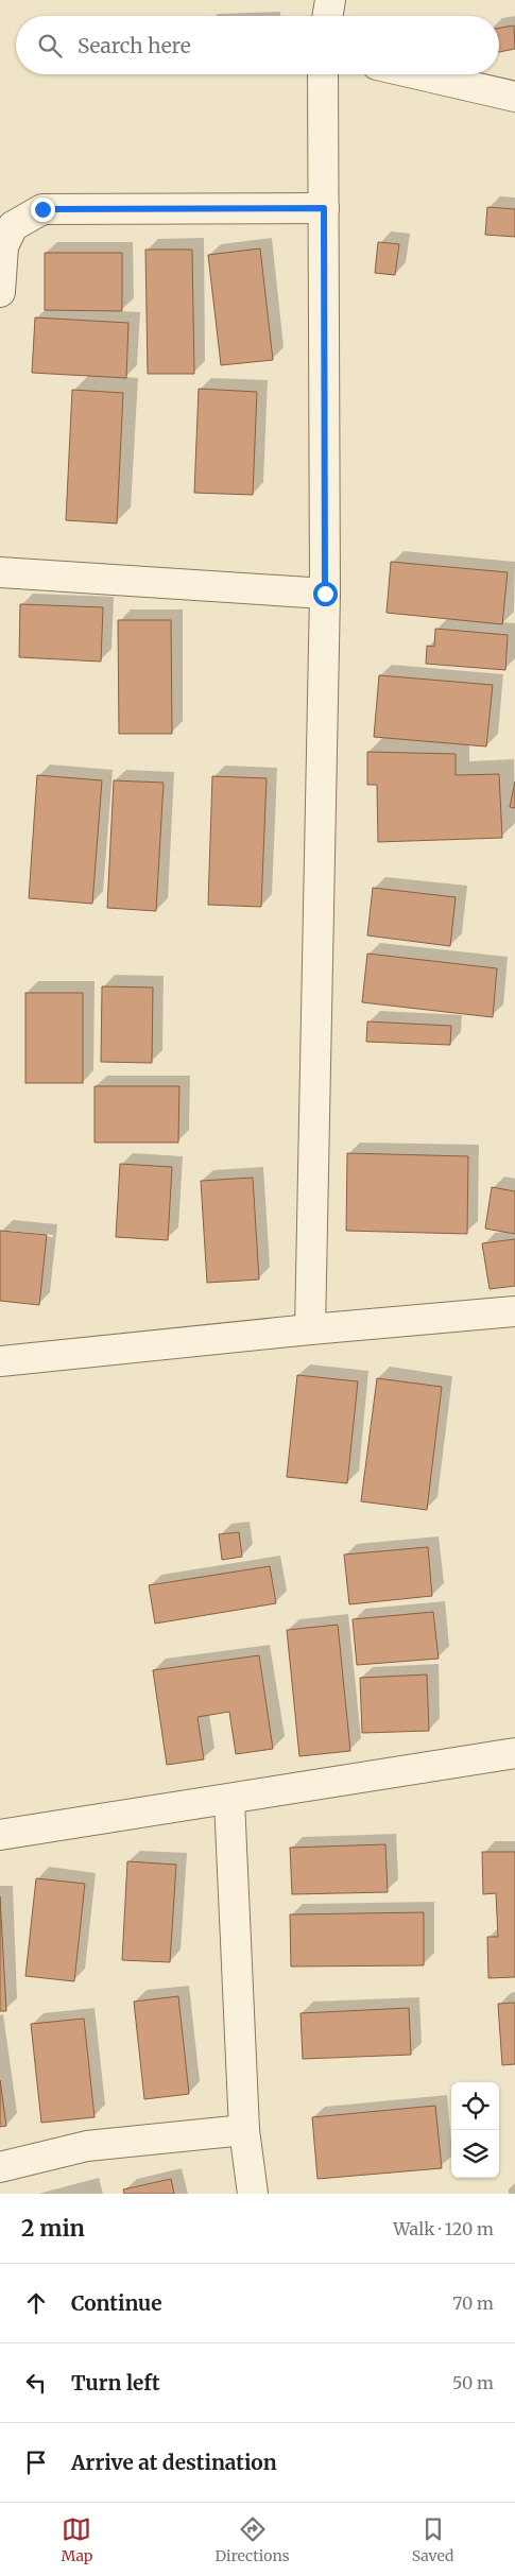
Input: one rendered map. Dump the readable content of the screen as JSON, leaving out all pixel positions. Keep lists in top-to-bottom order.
{
  "page": {
    "search": "Search here",
    "heading": ["2 min", "Walk · 120 m"],
    "list": [
      ["Continue", "70 m"],
      ["Turn left", "50 m"],
      "Arrive at destination"
    ],
    "nav": ["Map", "Directions", "Saved"]
  }
}
